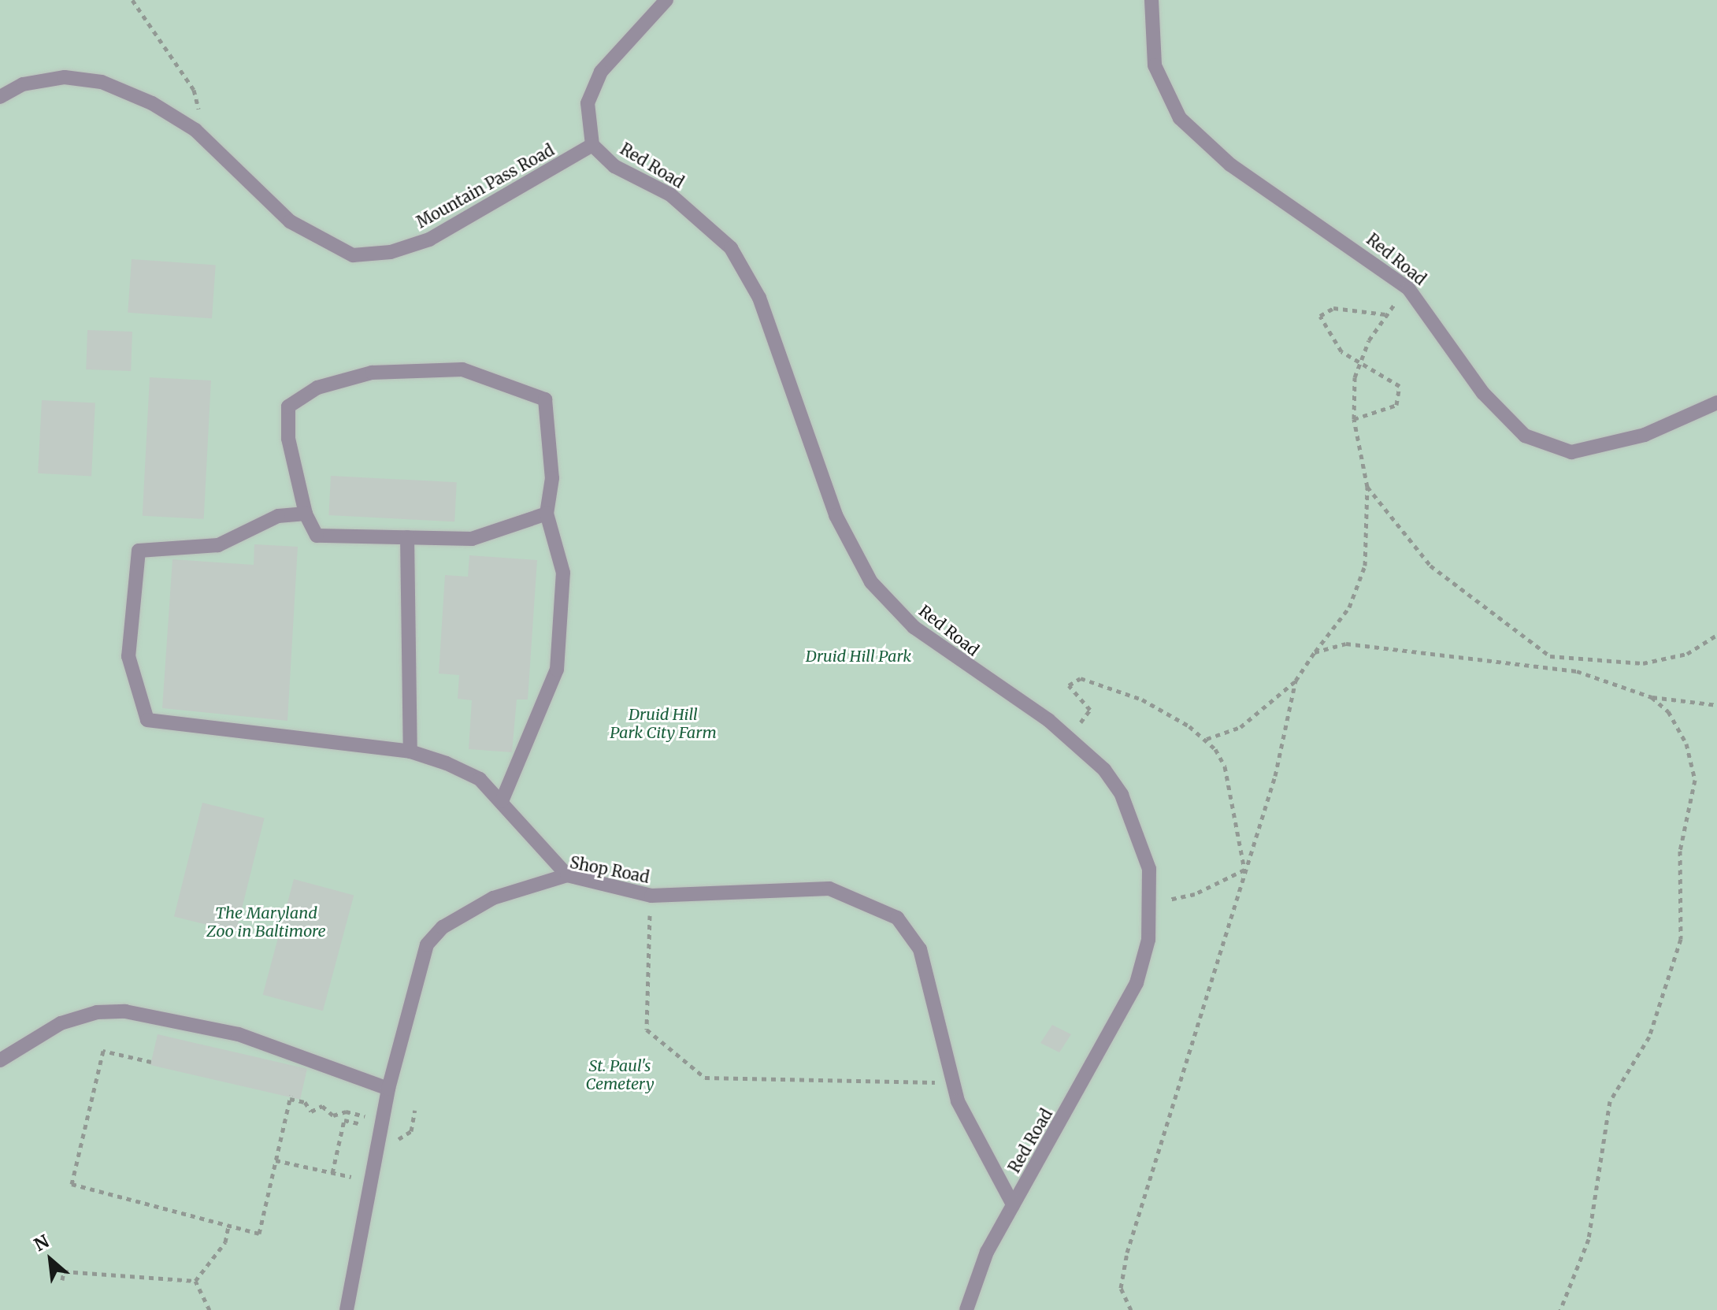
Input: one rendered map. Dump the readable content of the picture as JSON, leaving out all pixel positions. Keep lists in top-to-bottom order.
{
  "streets": {
    "lane": ["Red Road", "Mountain Pass Road", "Shop Road"]
  },
  "crossings": [
    ["Red Road", "Mountain Pass Road"],
    ["Red Road", "Shop Road"]
  ],
  "parks": [
    "Druid Hill Park",
    "Druid Hill Park City Farm",
    "The Maryland Zoo in Baltimore",
    "St. Paul's Cemetery"
  ],
  "north": "top left"
}
